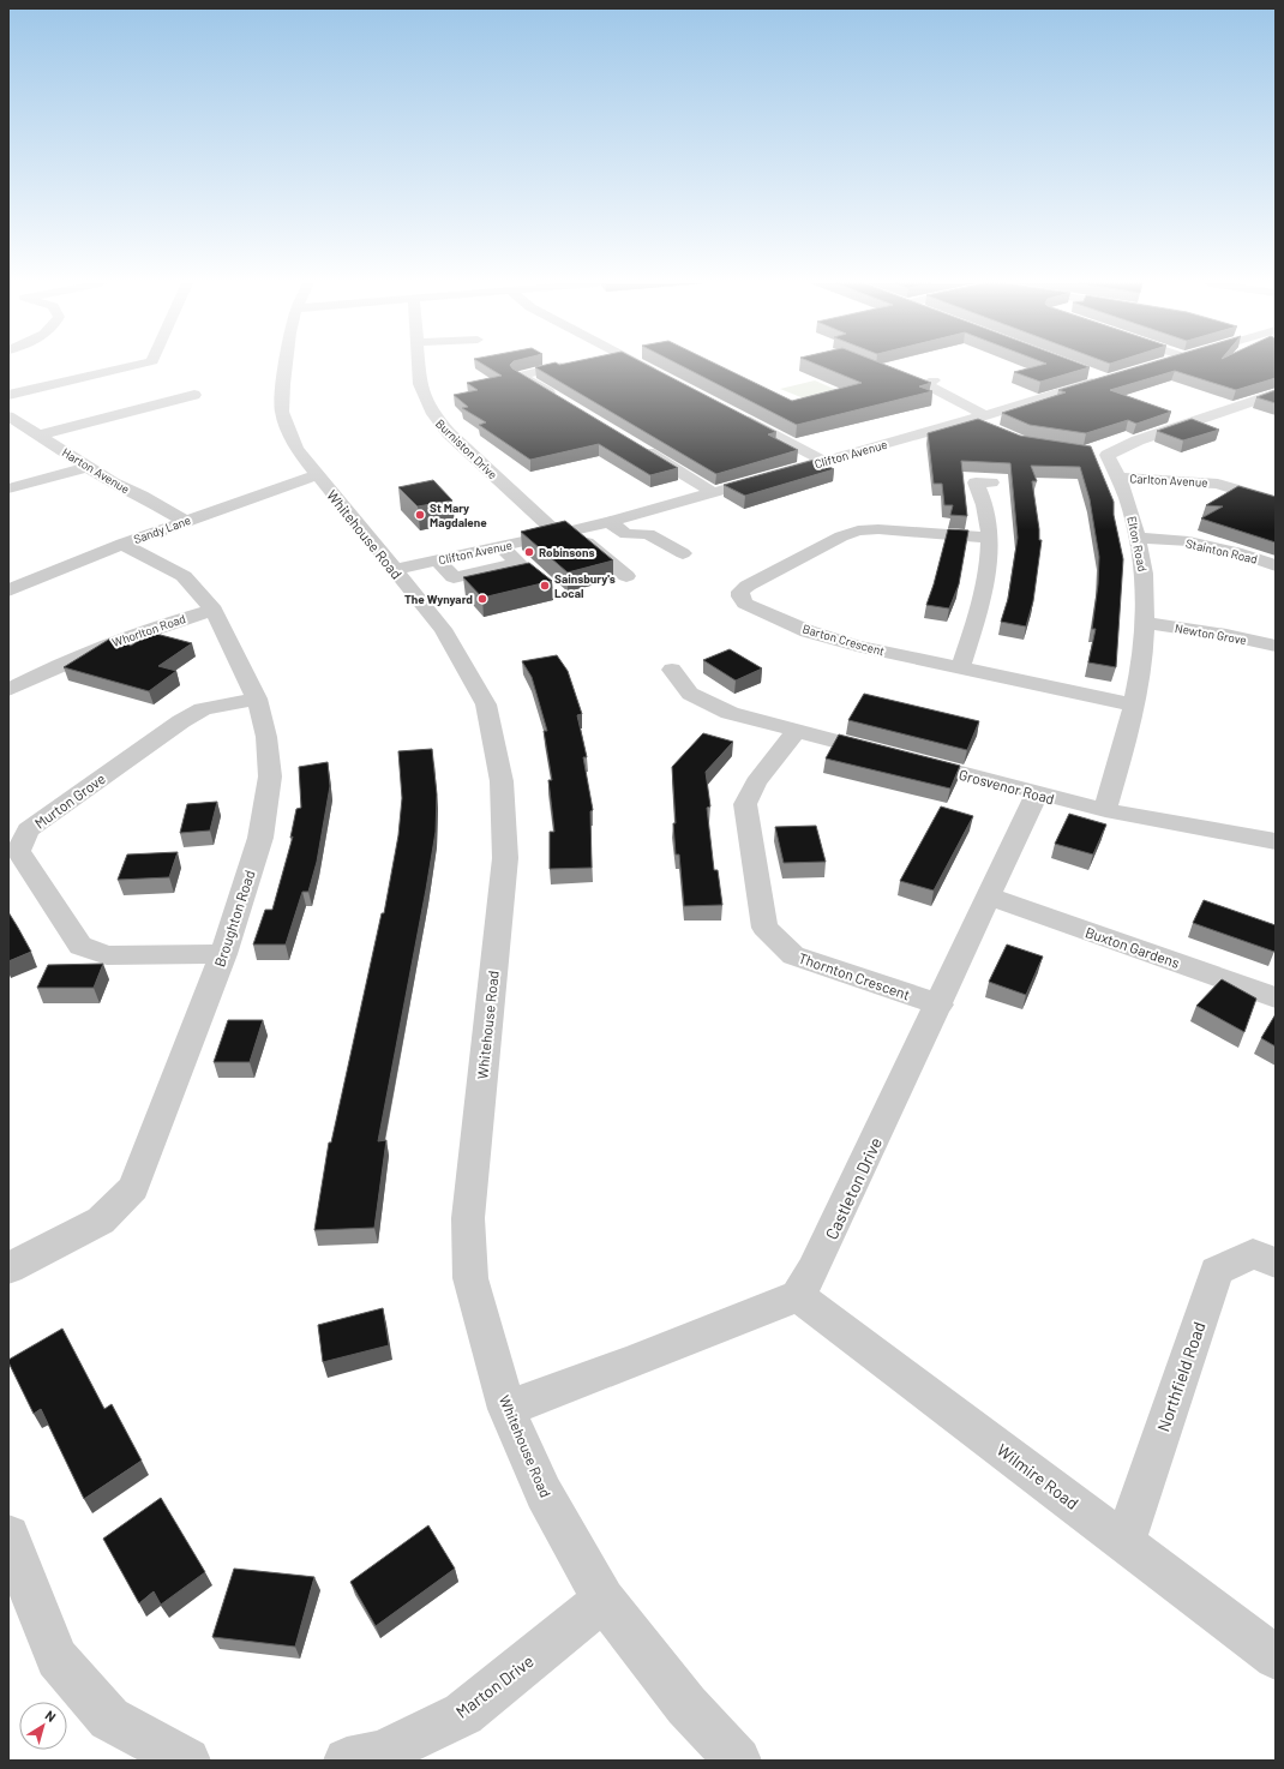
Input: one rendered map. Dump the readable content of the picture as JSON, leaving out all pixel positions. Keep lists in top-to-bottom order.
{
  "streets": {
    "street": [
      "Burniston Drive",
      "Clifton Avenue",
      "Harton Avenue",
      "Carlton Avenue",
      "Sandy Lane",
      "Whitehouse Road",
      "Elton Road",
      "Stainton Road",
      "Whorlton Road",
      "Newton Grove",
      "Barton Crescent",
      "Grosvenor Road",
      "Murton Grove",
      "Broughton Road",
      "Buxton Gardens",
      "Thornton Crescent",
      "Castleton Drive",
      "Northfield Road",
      "Wilmire Road",
      "Marton Drive"
    ]
  },
  "crossings": [
    ["Burniston Drive", "Clifton Avenue"],
    ["Clifton Avenue", "Whitehouse Road"],
    ["Harton Avenue", "Sandy Lane"],
    ["Carlton Avenue", "Elton Road"],
    ["Sandy Lane", "Whitehouse Road"],
    ["Sandy Lane", "Broughton Road"],
    ["Whitehouse Road", "Marton Drive"],
    ["Elton Road", "Stainton Road"],
    ["Elton Road", "Newton Grove"],
    ["Elton Road", "Barton Crescent"],
    ["Elton Road", "Grosvenor Road"],
    ["Whorlton Road", "Broughton Road"],
    ["Grosvenor Road", "Thornton Crescent"],
    ["Grosvenor Road", "Castleton Drive"],
    ["Murton Grove", "Broughton Road"],
    ["Buxton Gardens", "Castleton Drive"],
    ["Thornton Crescent", "Castleton Drive"],
    ["Castleton Drive", "Wilmire Road"],
    ["Northfield Road", "Wilmire Road"]
  ],
  "places": [
    "St Mary Magdalene",
    "Robinsons",
    "Sainsbury's Local",
    "The Wynyard"
  ],
  "north": "top right"
}
